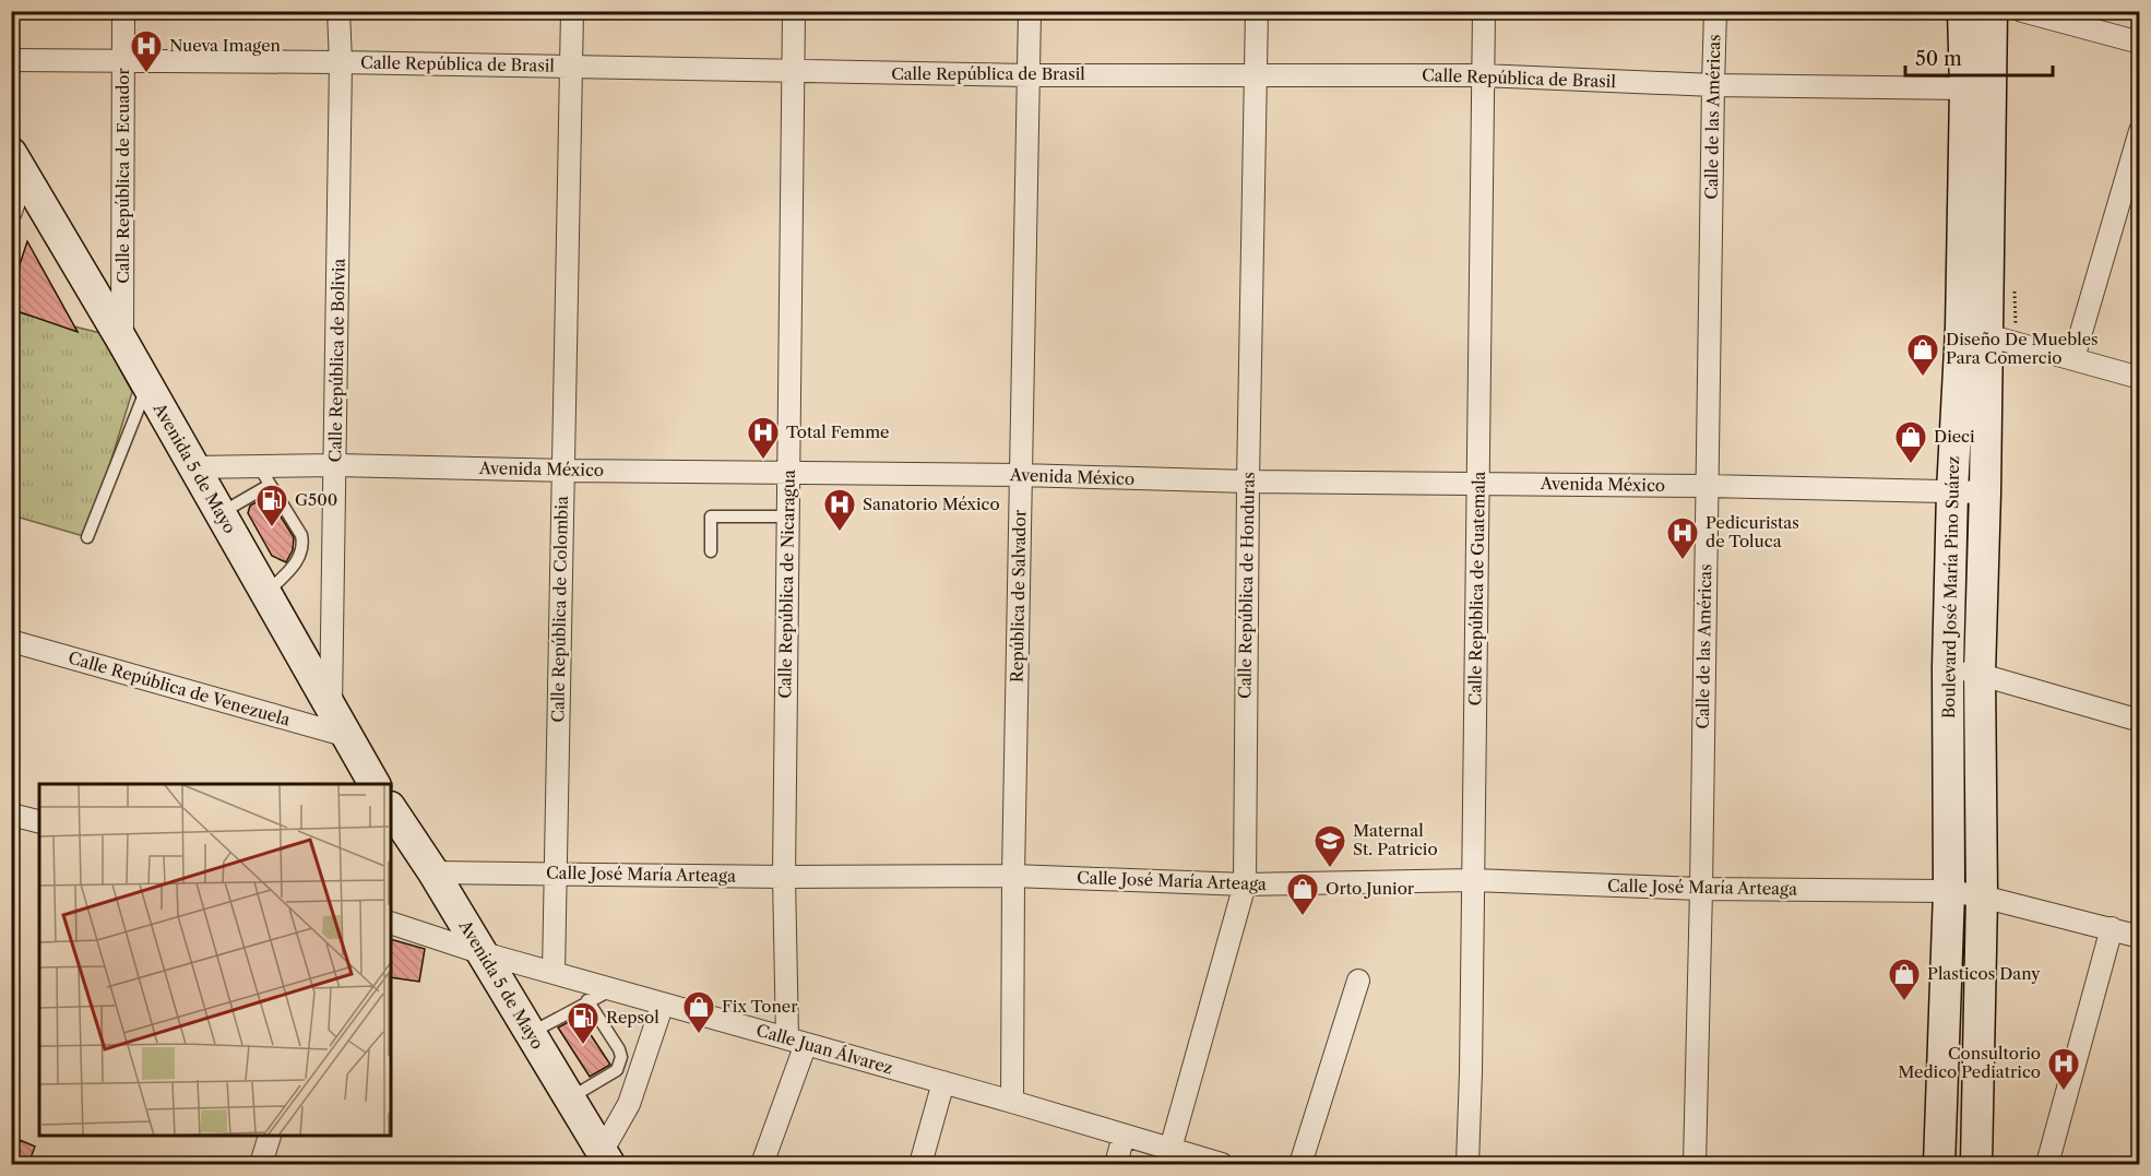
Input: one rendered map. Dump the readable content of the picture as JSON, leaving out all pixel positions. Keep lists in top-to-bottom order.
{
  "streets": {
    "main road": ["Avenida 5 de Mayo", "Boulevard José María Pino Suárez"],
    "street": [
      "Calle República de Brasil",
      "Calle de las Américas",
      "Calle República de Ecuador",
      "Calle República de Bolivia",
      "Avenida México",
      "Calle República de Nicaragua",
      "Calle República de Honduras",
      "Calle República de Guatemala",
      "República de Salvador",
      "Calle República de Colombia",
      "Calle República de Venezuela",
      "Calle José María Arteaga",
      "Calle Juan Álvarez"
    ]
  },
  "crossings": [
    ["Calle República de Brasil", "Calle de las Américas"],
    ["Calle República de Brasil", "Calle República de Ecuador"],
    ["Calle República de Brasil", "Calle República de Bolivia"],
    ["Calle República de Brasil", "Calle República de Nicaragua"],
    ["Calle República de Brasil", "Calle República de Honduras"],
    ["Calle República de Brasil", "Boulevard José María Pino Suárez"],
    ["Calle República de Brasil", "Calle República de Guatemala"],
    ["Calle República de Brasil", "República de Salvador"],
    ["Calle República de Brasil", "Calle República de Colombia"],
    ["Calle de las Américas", "Avenida México"],
    ["Calle de las Américas", "Calle José María Arteaga"],
    ["Calle República de Ecuador", "Avenida 5 de Mayo"],
    ["Calle República de Bolivia", "Avenida 5 de Mayo"],
    ["Calle República de Bolivia", "Avenida México"],
    ["Avenida 5 de Mayo", "Avenida México"],
    ["Avenida 5 de Mayo", "Calle República de Venezuela"],
    ["Avenida 5 de Mayo", "Calle José María Arteaga"],
    ["Avenida 5 de Mayo", "Calle Juan Álvarez"],
    ["Avenida México", "Calle República de Nicaragua"],
    ["Avenida México", "Calle República de Honduras"],
    ["Avenida México", "Boulevard José María Pino Suárez"],
    ["Avenida México", "Calle República de Guatemala"],
    ["Avenida México", "República de Salvador"],
    ["Avenida México", "Calle República de Colombia"],
    ["Calle República de Nicaragua", "Calle José María Arteaga"],
    ["Calle República de Nicaragua", "Calle Juan Álvarez"],
    ["Calle República de Honduras", "Calle José María Arteaga"],
    ["Calle República de Honduras", "Calle Juan Álvarez"],
    ["Boulevard José María Pino Suárez", "Calle José María Arteaga"],
    ["Calle República de Guatemala", "Calle José María Arteaga"],
    ["República de Salvador", "Calle José María Arteaga"],
    ["República de Salvador", "Calle Juan Álvarez"],
    ["Calle República de Colombia", "Calle José María Arteaga"],
    ["Calle República de Colombia", "Calle Juan Álvarez"]
  ],
  "places": {
    "hospital": [
      "Nueva Imagen",
      "Total Femme",
      "Sanatorio México",
      "Pedicuristas de Toluca",
      "Consultorio Medico Pediatrico"
    ],
    "shop": [
      "Diseño De Muebles Para Comercio",
      "Dieci",
      "Orto Junior",
      "Plasticos Dany",
      "Fix Toner"
    ],
    "fuel station": ["G500", "Repsol"],
    "school or university": ["Maternal St. Patricio"]
  },
  "scale_bar": "50 m"
}
